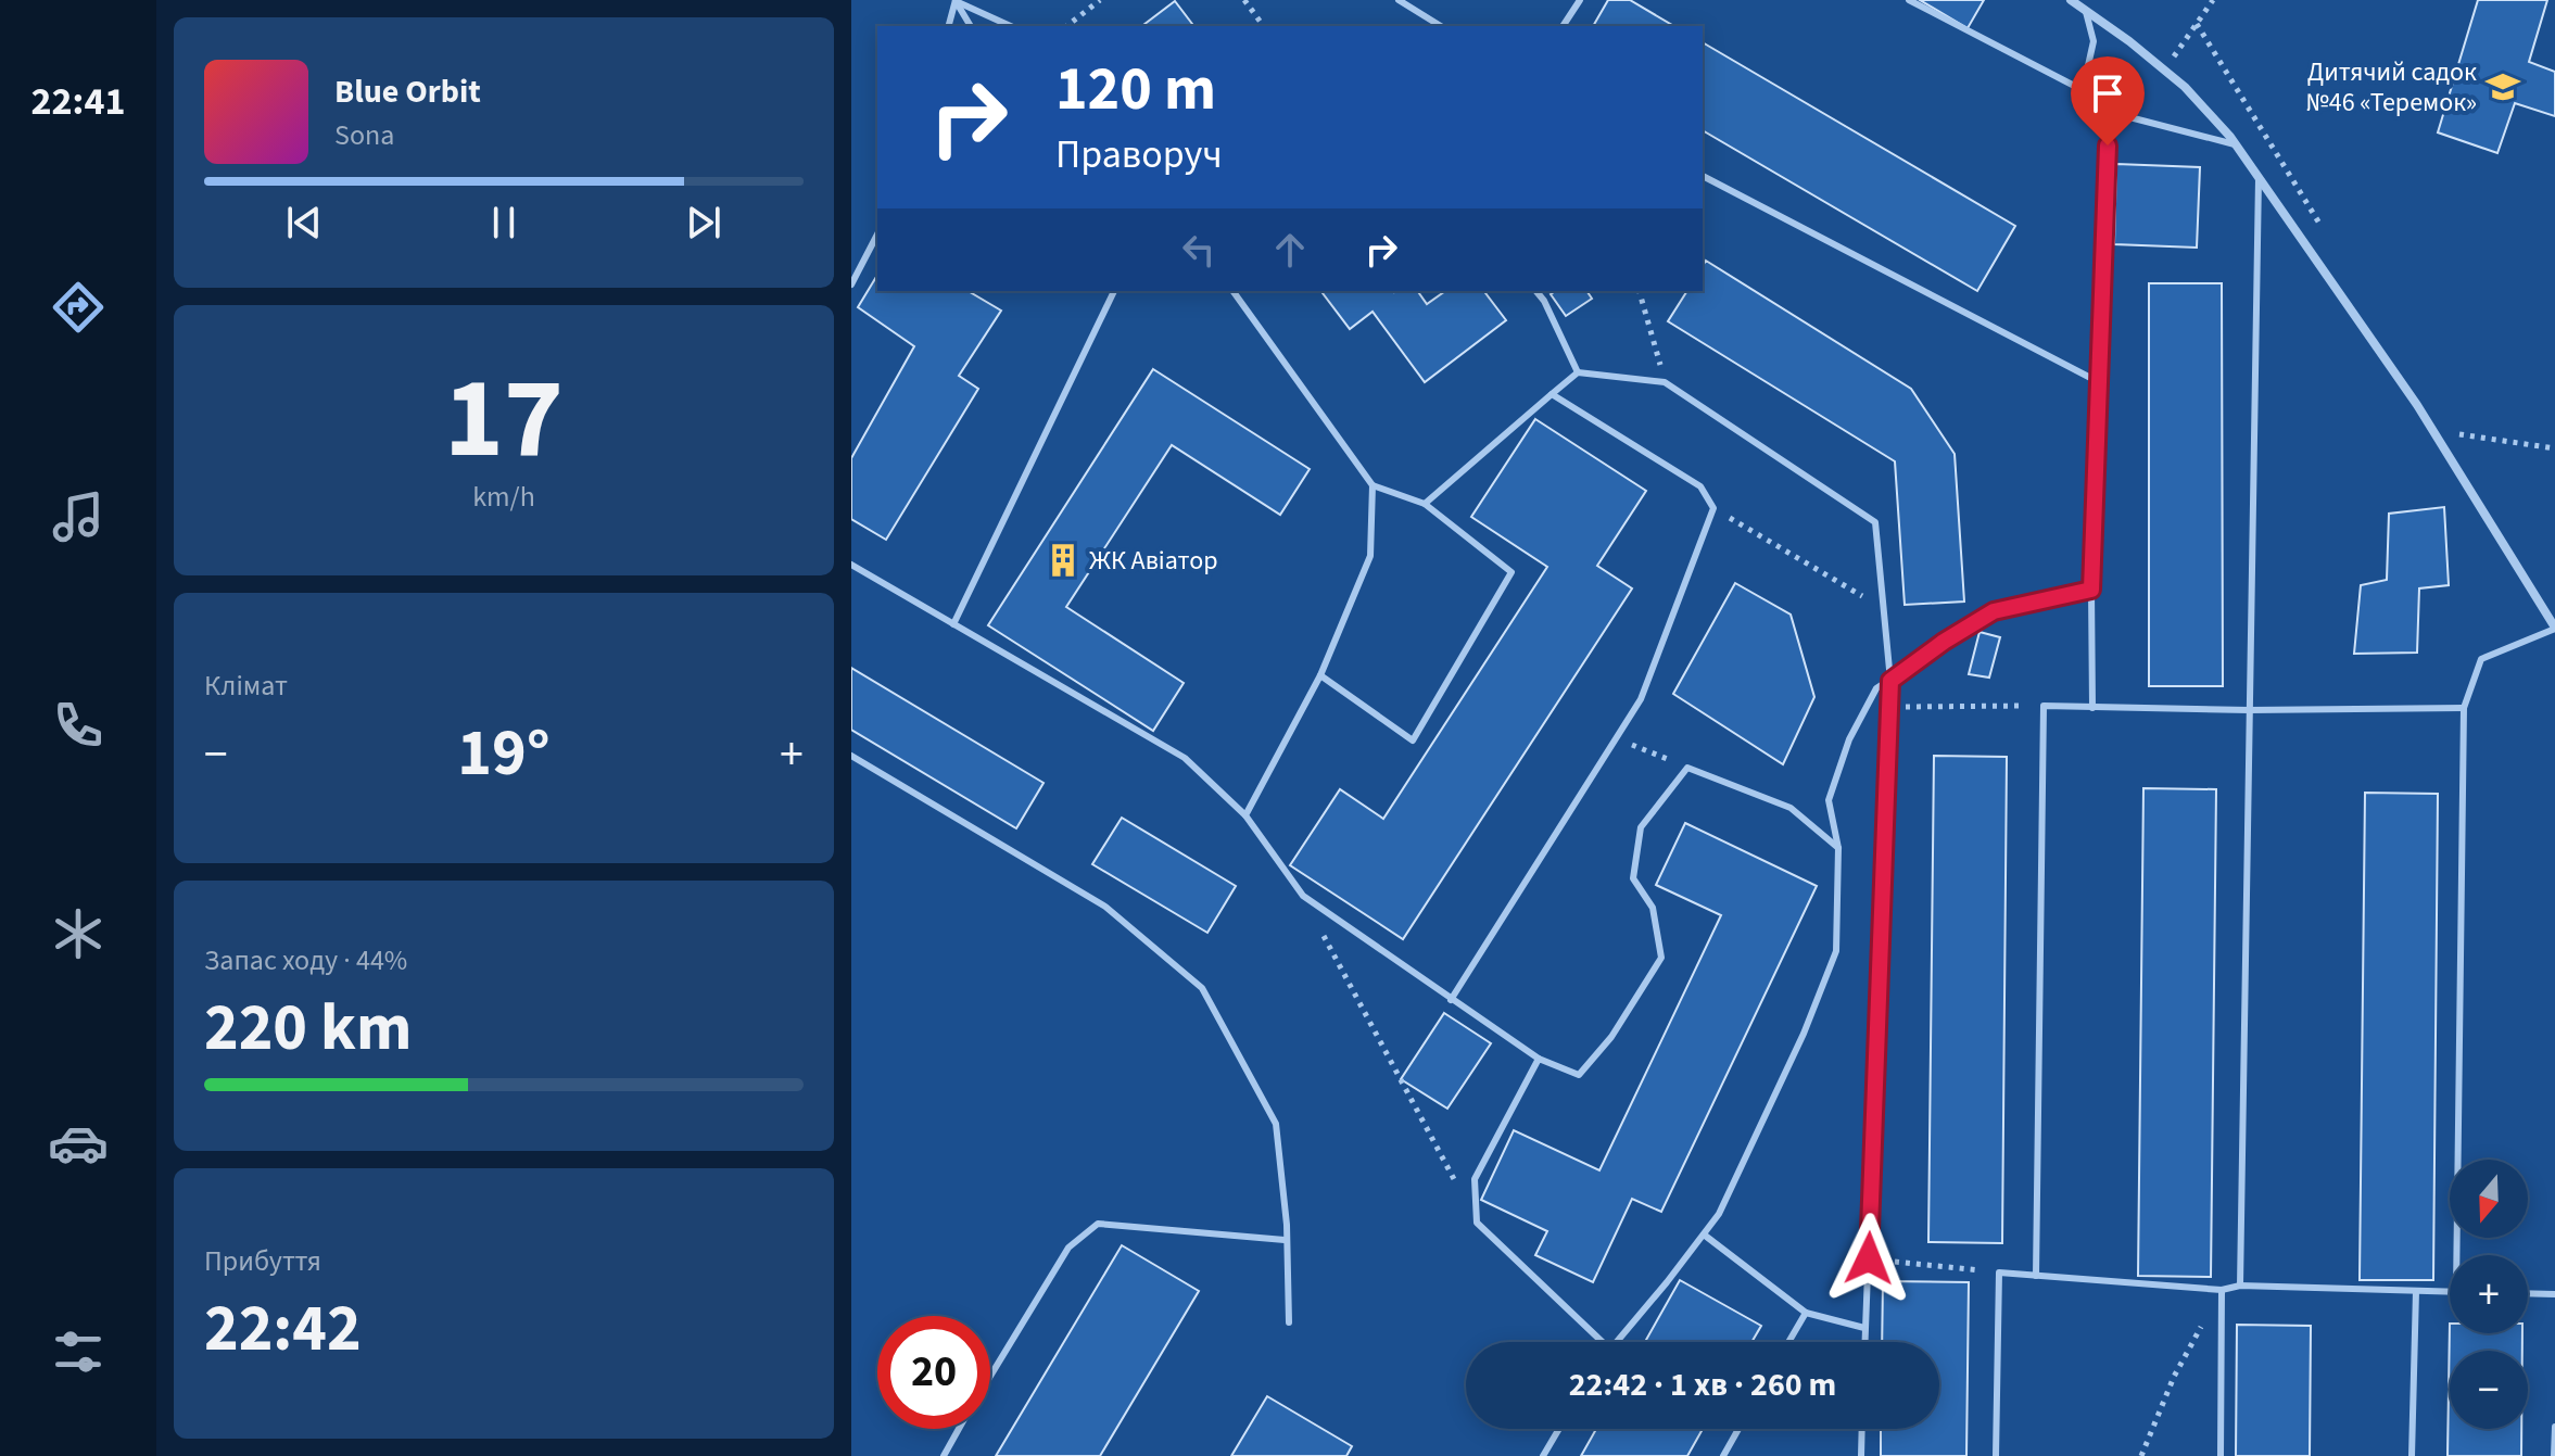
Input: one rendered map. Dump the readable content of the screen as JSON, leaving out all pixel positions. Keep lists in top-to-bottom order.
{
  "places": {
    "school or university": ["Дитячий садок №46 «Теремок»"],
    "building": ["ЖК Авіатор"]
  },
  "north": "bottom",
  "page": {
    "tabs": "22:41",
    "turn": ["120 m", "Праворуч"],
    "song": ["Blue Orbit", "Sona"],
    "tile": [
      ["17", "km/h"],
      "Клімат",
      ["Запас ходу · 44%", "220 km"],
      ["Прибуття", "22:42"]
    ],
    "heat": ["−", "19°", "+"],
    "map_buttons": ["+", "−"],
    "limit": "20",
    "trip": "22:42 · 1 хв · 260 m"
  }
}
